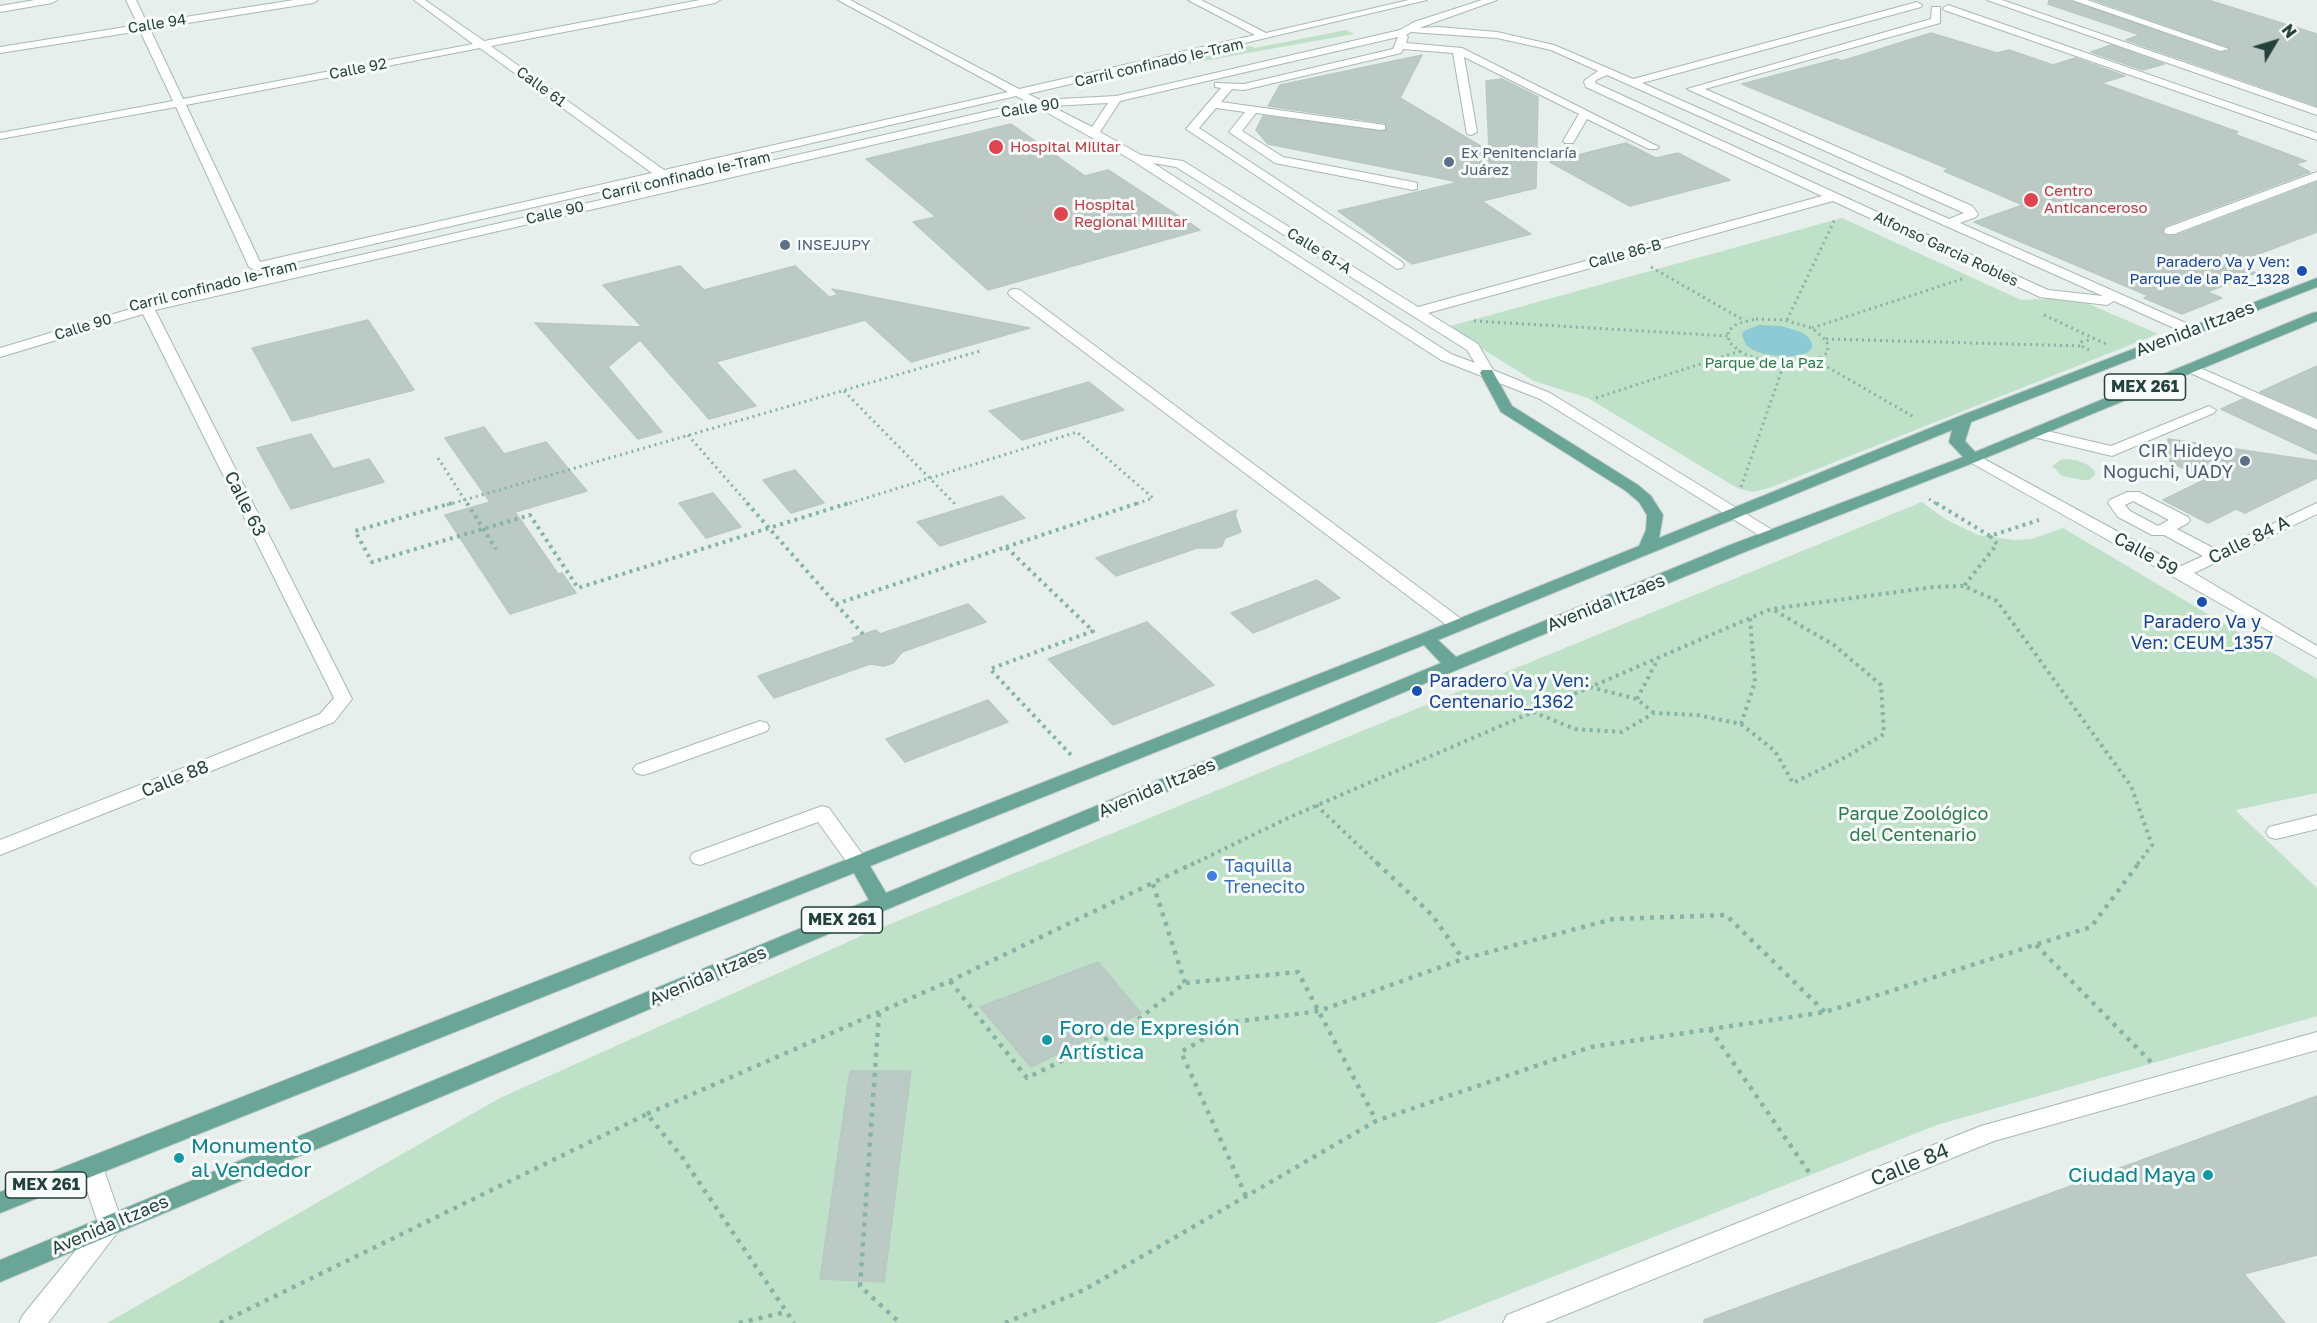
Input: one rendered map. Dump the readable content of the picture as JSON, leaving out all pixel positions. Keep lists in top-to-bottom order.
{
  "streets": {
    "main road": ["Avenida Itzaes", "MEX 261"],
    "street": [
      "Calle 94",
      "Carril confinado Ie-Tram",
      "Calle 92",
      "Calle 61",
      "Calle 90",
      "Alfonso Garcia Robles",
      "Calle 61-A",
      "Calle 86-B",
      "Calle 63",
      "Calle 84 A",
      "Calle 59",
      "Calle 88",
      "Calle 84"
    ]
  },
  "crossings": [
    ["Carril confinado Ie-Tram", "Calle 90"],
    ["Carril confinado Ie-Tram", "Calle 61-A"],
    ["Calle 92", "Calle 61"],
    ["Calle 92", "Calle 90"],
    ["Calle 61", "Calle 90"],
    ["Calle 90", "Alfonso Garcia Robles"],
    ["Calle 90", "Calle 61-A"],
    ["Calle 90", "Calle 63"],
    ["Alfonso Garcia Robles", "Calle 86-B"],
    ["Alfonso Garcia Robles", "Avenida Itzaes"],
    ["Calle 61-A", "Calle 86-B"],
    ["Calle 61-A", "Avenida Itzaes"],
    ["Avenida Itzaes", "Calle 59"],
    ["Calle 63", "Calle 88"],
    ["Calle 84 A", "Calle 59"]
  ],
  "parks": ["Parque de la Paz", "Parque Zoológico del Centenario"],
  "places": [
    "Hospital Militar",
    "Ex Penitenciaría Juárez",
    "Centro Anticanceroso",
    "Hospital Regional Militar",
    "INSEJUPY",
    "Paradero Va y Ven: Parque de la Paz_1328",
    "CIR Hideyo Noguchi, UADY",
    "Paradero Va y Ven: CEUM_1357",
    "Paradero Va y Ven: Centenario_1362",
    "Taquilla Trenecito",
    "Foro de Expresión Artística",
    "Monumento al Vendedor",
    "Ciudad Maya"
  ],
  "north": "top right"
}
